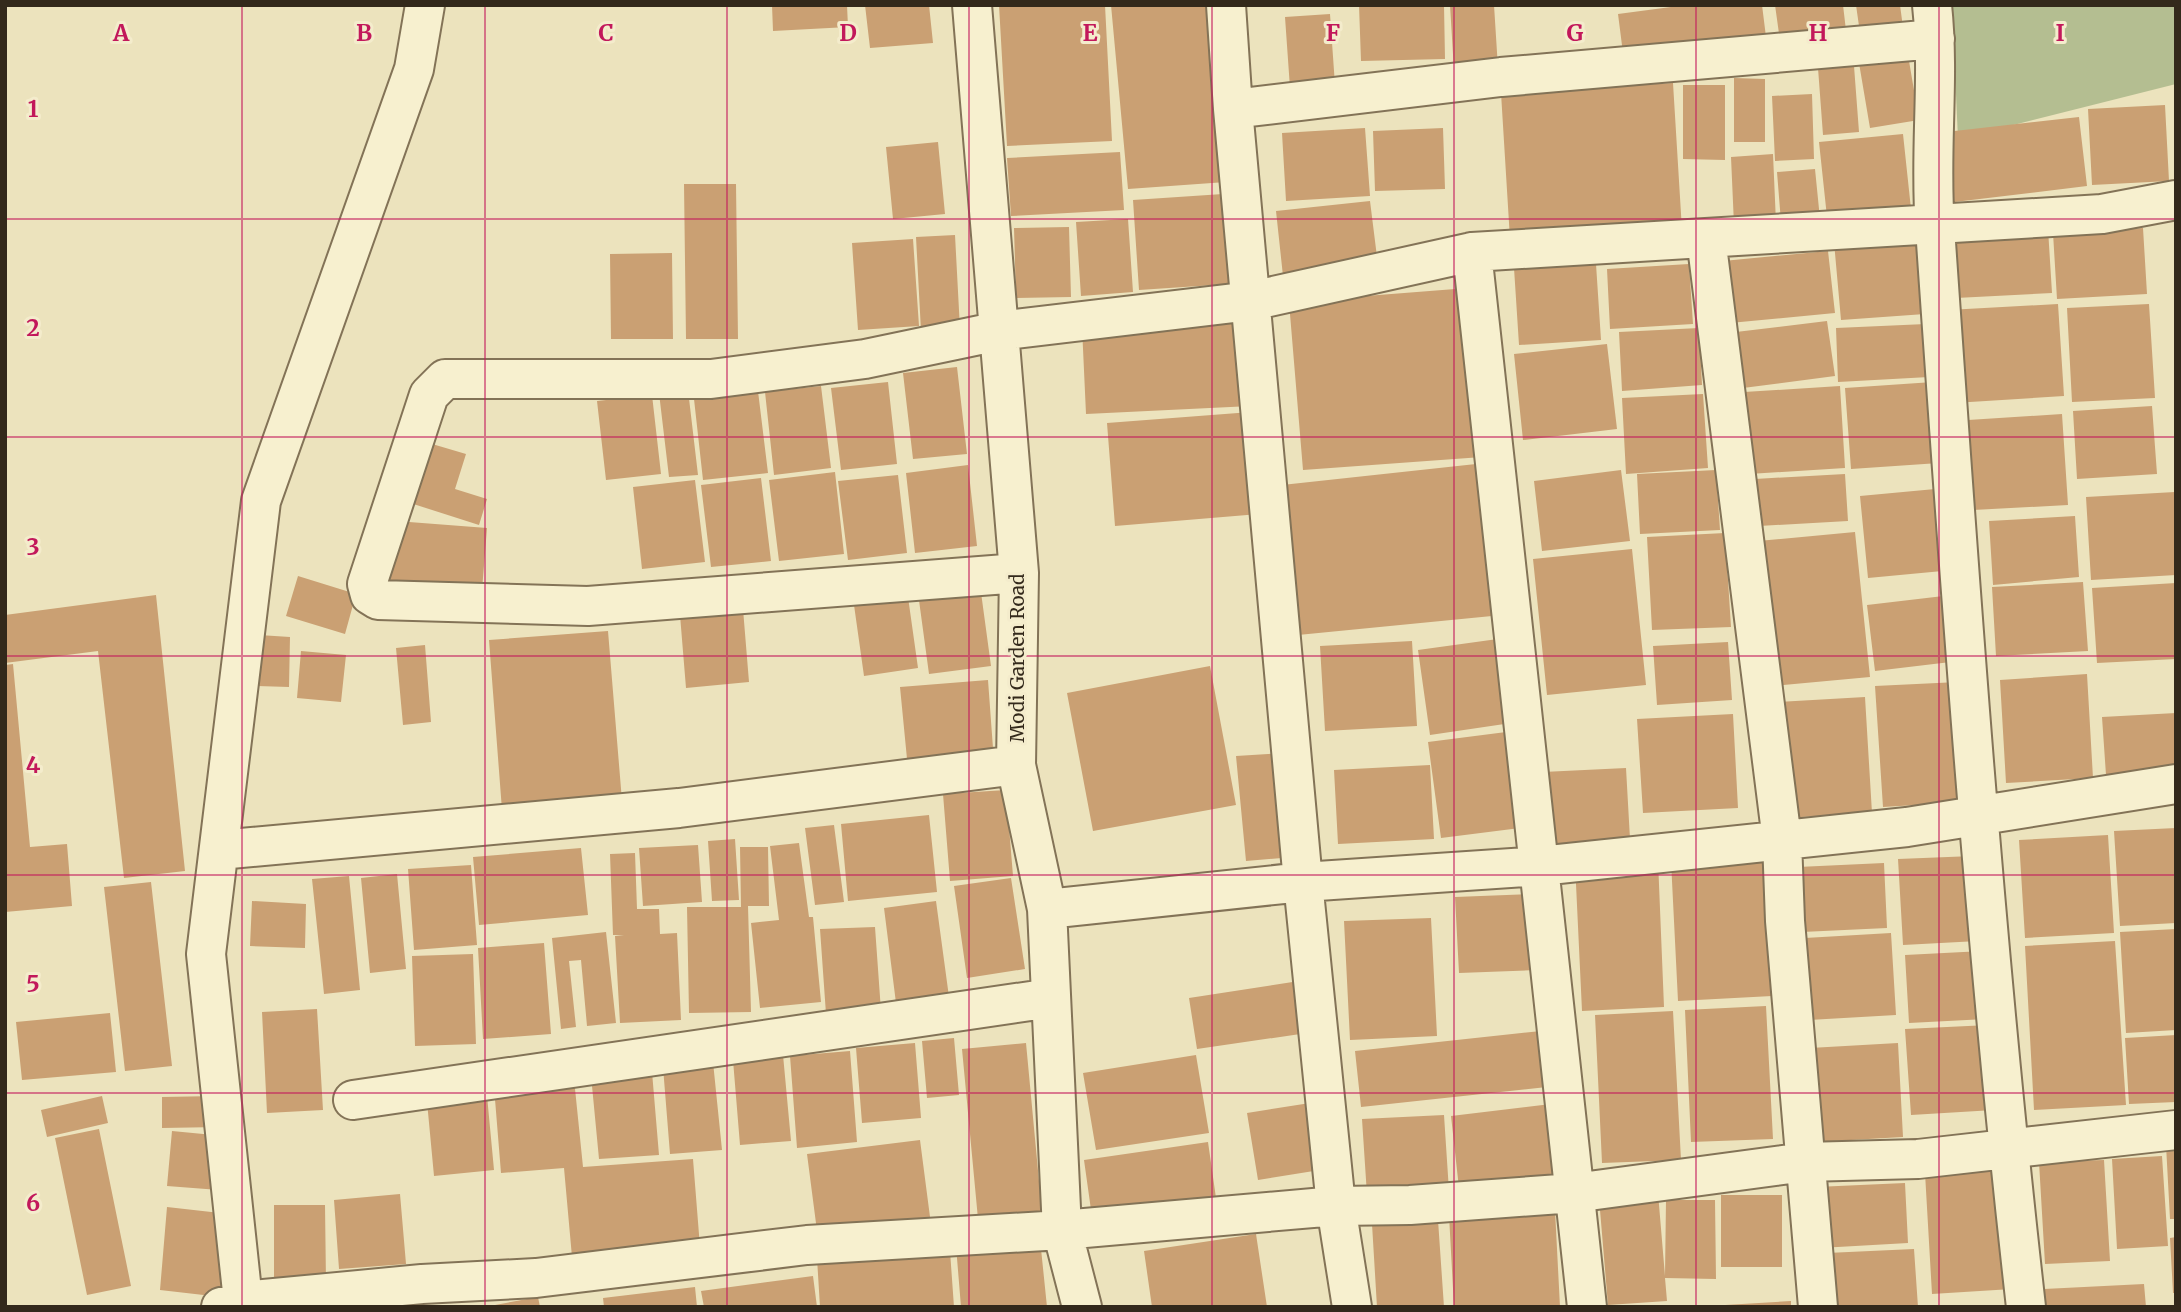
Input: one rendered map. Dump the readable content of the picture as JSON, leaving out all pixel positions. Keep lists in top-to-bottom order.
{
  "streets": {
    "street": ["Modi Garden Road"]
  },
  "grid": {
    "columns": [
      "A",
      "B",
      "C",
      "D",
      "E",
      "F",
      "G",
      "H",
      "I"
    ],
    "rows": [
      "1",
      "2",
      "3",
      "4",
      "5",
      "6"
    ]
  }
}
